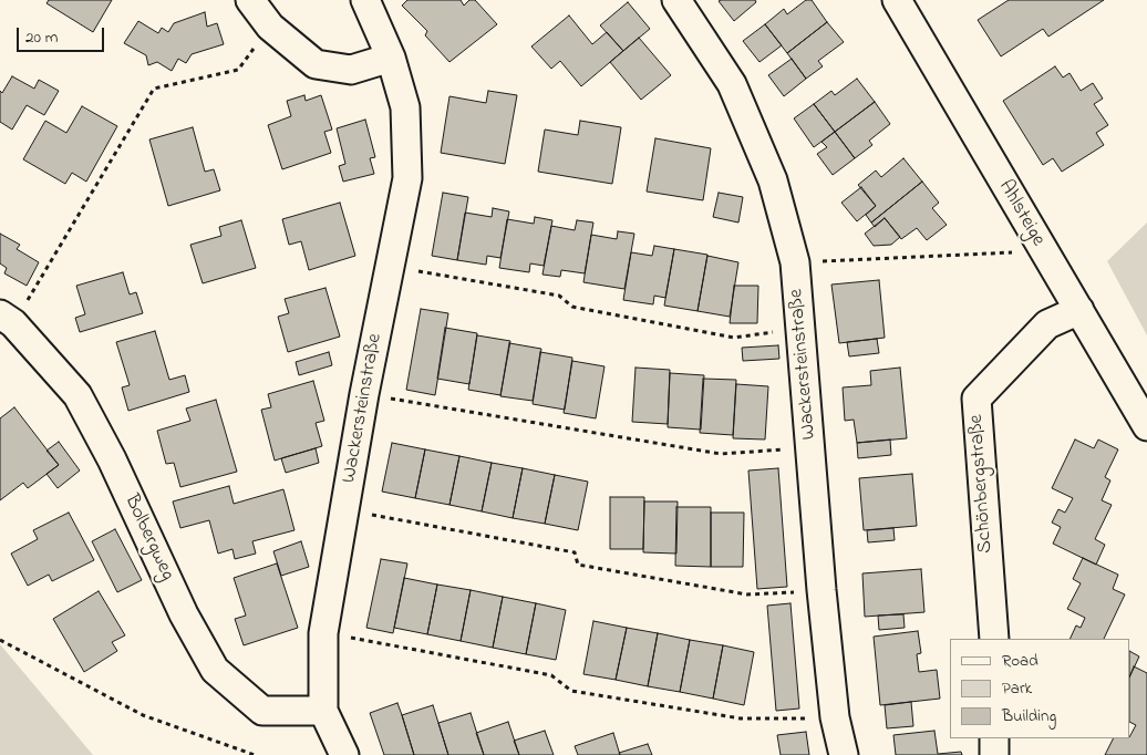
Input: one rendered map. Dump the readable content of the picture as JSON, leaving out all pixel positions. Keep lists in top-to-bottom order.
{
  "streets": {
    "street": [
      "Ahlsteige",
      "Wackersteinstraße",
      "Schönbergstraße",
      "Bolbergweg"
    ]
  },
  "crossings": [
    ["Ahlsteige", "Schönbergstraße"],
    ["Wackersteinstraße", "Bolbergweg"]
  ],
  "legend": ["Road", "Park", "Building"],
  "scale_bar": "20 m"
}
